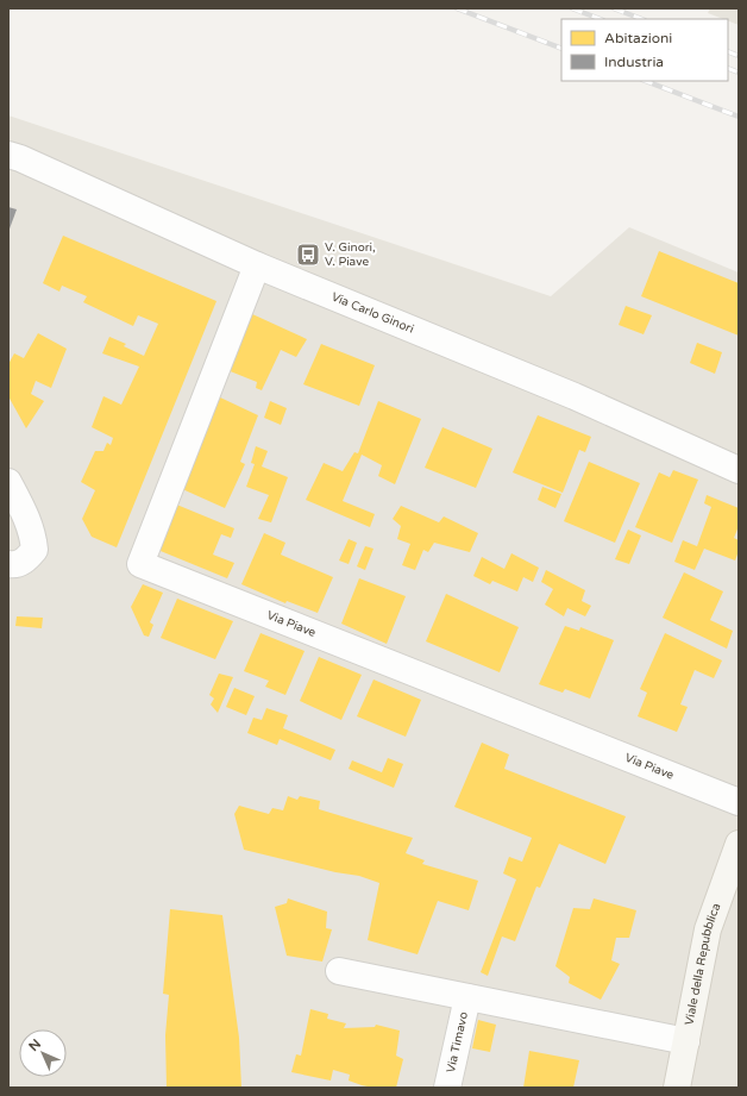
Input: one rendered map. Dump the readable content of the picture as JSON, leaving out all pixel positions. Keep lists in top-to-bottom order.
{
  "streets": {
    "street": [
      "Via Carlo Ginori",
      "Via Piave",
      "Viale della Repubblica",
      "Via Timavo"
    ]
  },
  "crossings": [
    ["Via Carlo Ginori", "Via Piave"]
  ],
  "places": {
    "bus stop": ["V. Ginori, V. Piave"]
  },
  "legend": ["Abitazioni", "Industria"],
  "north": "top left"
}
